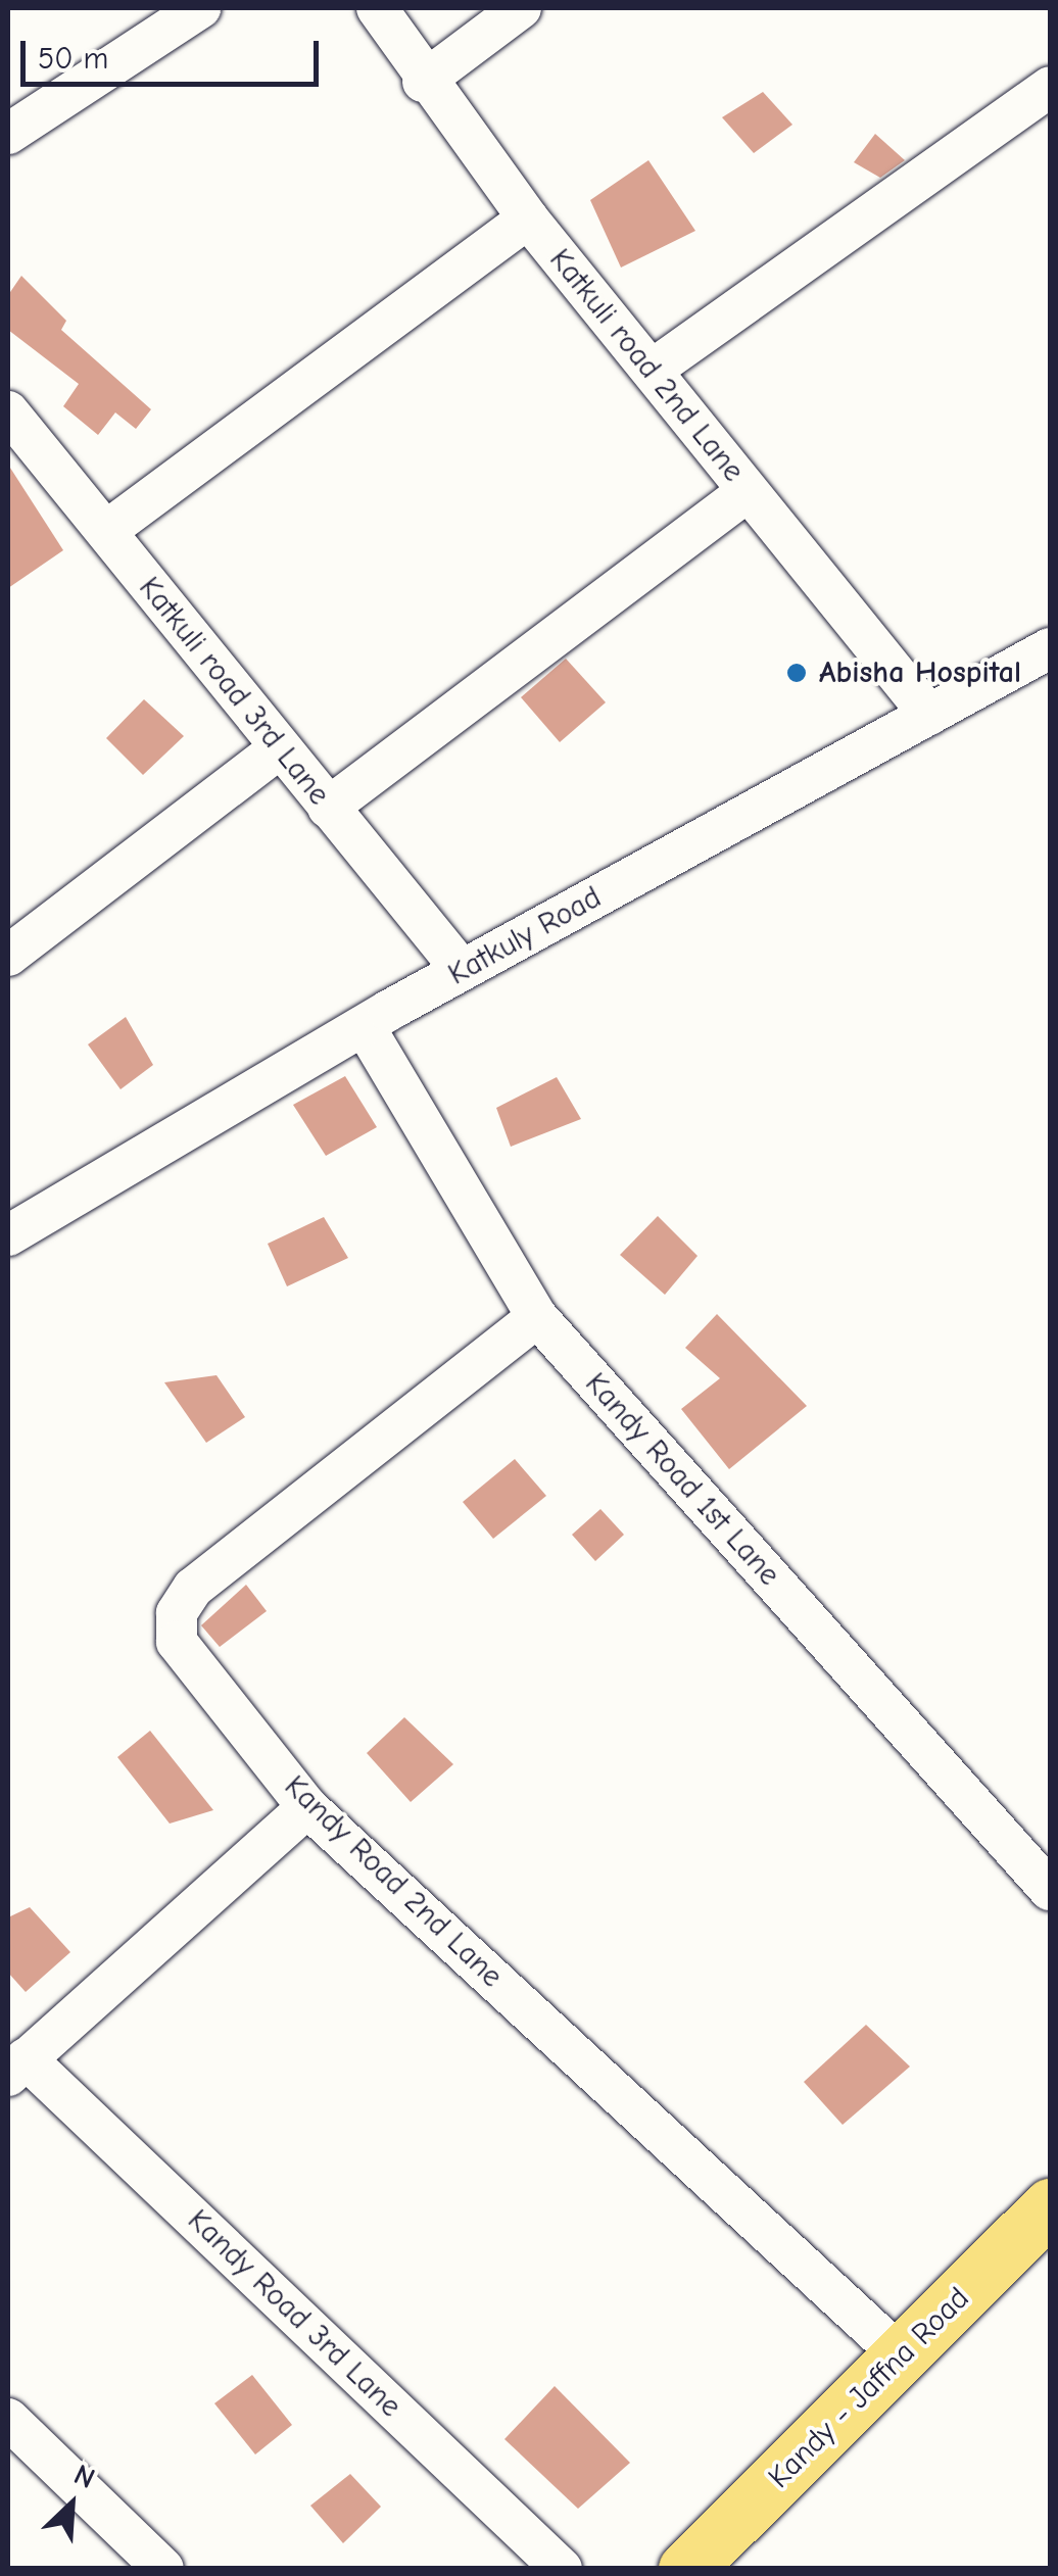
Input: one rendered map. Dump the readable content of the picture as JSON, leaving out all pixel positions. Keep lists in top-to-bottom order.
{
  "streets": {
    "highway": ["Kandy - Jaffna Road"],
    "street": [
      "Katkuli road 2nd Lane",
      "Katkuli road 3rd Lane",
      "Katkuly Road",
      "Kandy Road 1st Lane",
      "Kandy Road 2nd Lane",
      "Kandy Road 3rd Lane"
    ]
  },
  "crossings": [
    ["Katkuli road 2nd Lane", "Katkuly Road"],
    ["Katkuli road 3rd Lane", "Katkuly Road"],
    ["Katkuly Road", "Kandy Road 1st Lane"],
    ["Kandy Road 1st Lane", "Kandy Road 2nd Lane"],
    ["Kandy Road 2nd Lane", "Kandy - Jaffna Road"]
  ],
  "places": ["Abisha Hospital"],
  "scale_bar": "50 m",
  "north": "top right"
}
